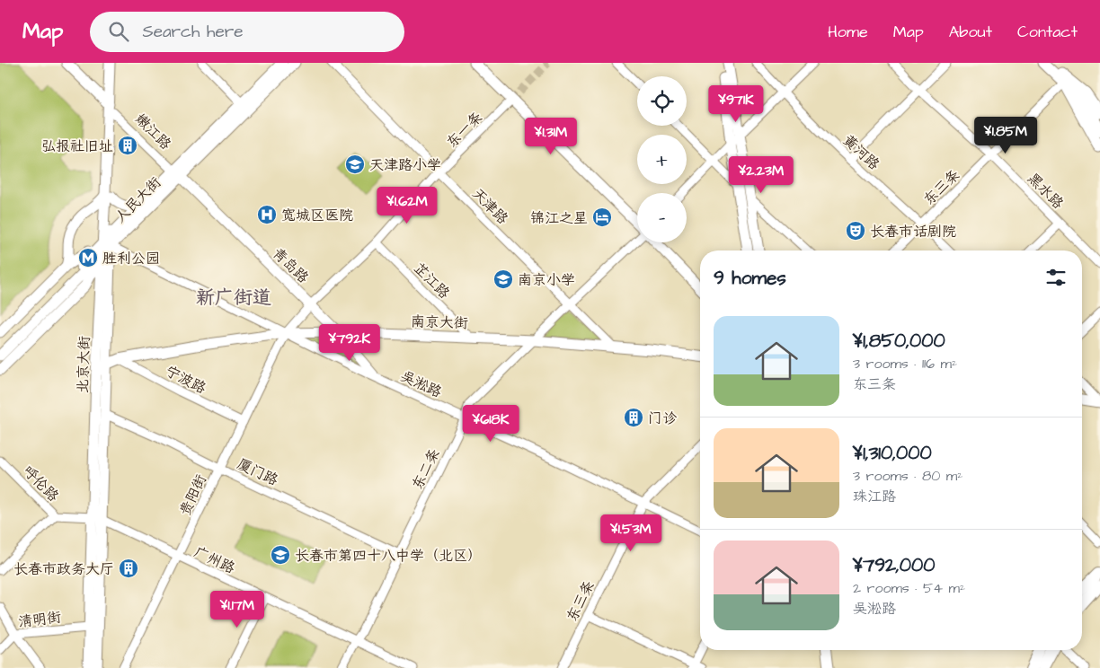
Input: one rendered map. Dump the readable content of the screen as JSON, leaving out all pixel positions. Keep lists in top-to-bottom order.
{
  "streets": {
    "main road": [
      "嫩江路",
      "人民大街",
      "青岛路",
      "南京大街",
      "北京大街"
    ],
    "street": [
      "东一条",
      "黄河路",
      "东三条",
      "黑水路",
      "天津路",
      "芷江路",
      "宁波路",
      "吴淞路",
      "东二条",
      "厦门路",
      "呼伦路",
      "贵阳街",
      "广州路",
      "清明街"
    ]
  },
  "crossings": [
    ["东一条", "天津路"],
    ["东一条", "青岛路"],
    ["东一条", "芷江路"],
    ["东一条", "南京大街"],
    ["东一条", "吴淞路"],
    ["东一条", "贵阳街"],
    ["嫩江路", "人民大街"],
    ["嫩江路", "青岛路"],
    ["嫩江路", "北京大街"],
    ["黄河路", "东三条"],
    ["东三条", "黑水路"],
    ["东三条", "吴淞路"],
    ["人民大街", "青岛路"],
    ["人民大街", "北京大街"],
    ["人民大街", "吴淞路"],
    ["天津路", "南京大街"],
    ["天津路", "东二条"],
    ["青岛路", "南京大街"],
    ["青岛路", "吴淞路"],
    ["芷江路", "南京大街"],
    ["南京大街", "北京大街"],
    ["南京大街", "宁波路"],
    ["南京大街", "吴淞路"],
    ["南京大街", "东二条"],
    ["南京大街", "贵阳街"],
    ["北京大街", "吴淞路"],
    ["北京大街", "厦门路"],
    ["北京大街", "呼伦路"],
    ["北京大街", "广州路"],
    ["北京大街", "清明街"],
    ["宁波路", "贵阳街"],
    ["吴淞路", "东二条"],
    ["吴淞路", "贵阳街"],
    ["东二条", "厦门路"],
    ["东二条", "广州路"],
    ["厦门路", "贵阳街"],
    ["呼伦路", "广州路"],
    ["贵阳街", "广州路"]
  ],
  "districts": ["新广街道"],
  "places": {
    "building": ["弘报社旧址", "门诊", "长春市政务大厅"],
    "school or university": ["天津路小学", "南京小学", "长春市第四十八中学（北区）"],
    "hospital": ["宽城区医院"],
    "hotel": ["锦江之星"],
    "theatre": ["长春市话剧院"],
    "metro station": ["胜利公园"]
  },
  "page": {
    "header": "Map",
    "search": "Search here",
    "nav": [
      "Home",
      "Map",
      "About",
      "Contact"
    ],
    "map_buttons": ["+", "−"],
    "price": [
      "¥971K",
      "¥1.85M",
      "¥1.31M",
      "¥2.23M",
      "¥1.62M",
      "¥792K",
      "¥618K",
      "¥1.53M",
      "¥1.17M"
    ],
    "heading": "9 homes",
    "list": [
      {
        "name": "¥1,850,000",
        "note": "3 rooms · 116 m² · 东三条"
      },
      {
        "name": "¥1,310,000",
        "note": "3 rooms · 80 m² · 珠江路"
      },
      {
        "name": "¥792,000",
        "note": "2 rooms · 54 m² · 吴淞路"
      }
    ]
  }
}
